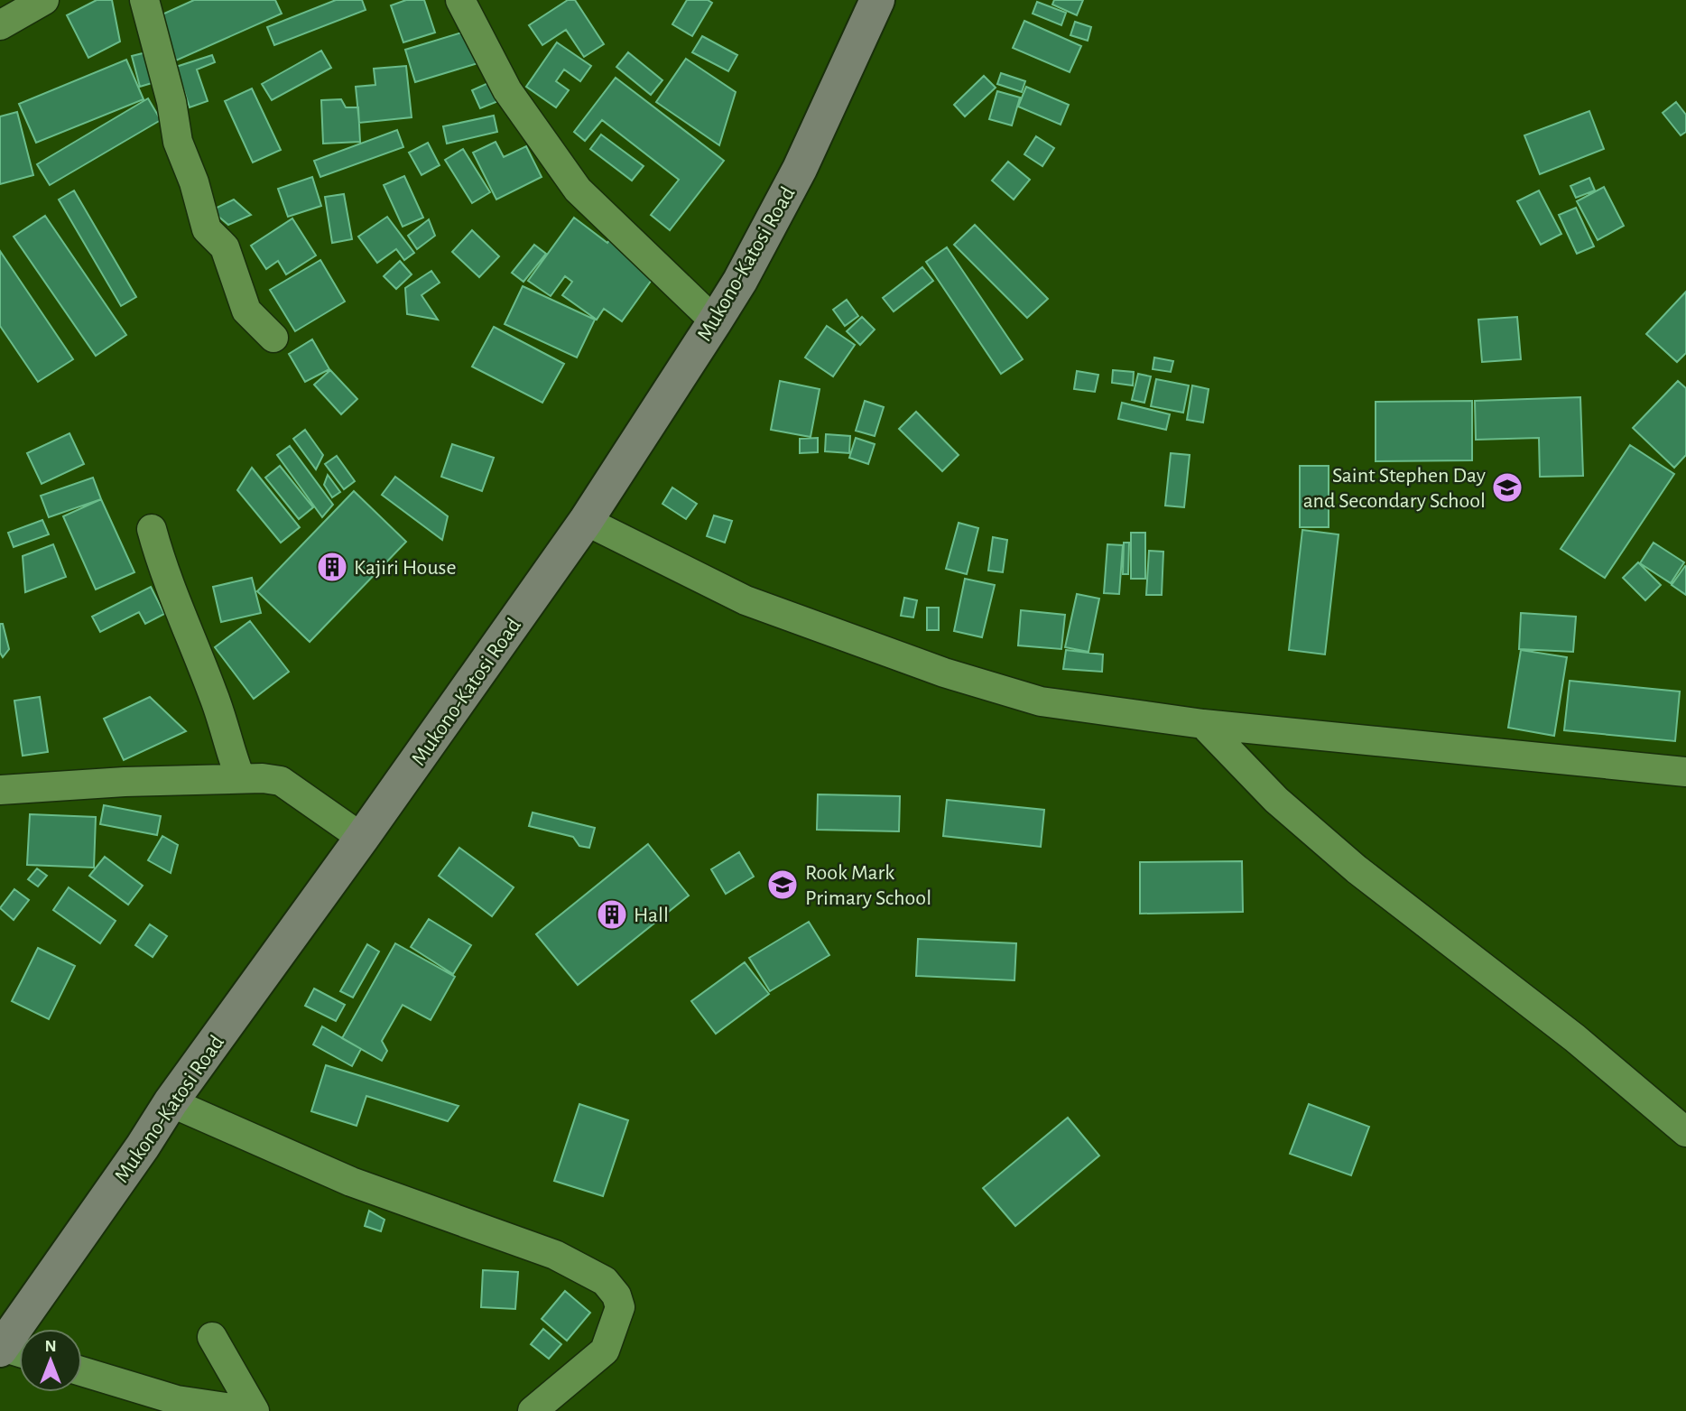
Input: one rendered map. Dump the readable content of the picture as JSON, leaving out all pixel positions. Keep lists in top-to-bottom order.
{
  "streets": {
    "main road": ["Mukono-Katosi Road"]
  },
  "places": {
    "school or university": ["Saint Stephen Day and Secondary School", "Rook Mark Primary School"],
    "building": ["Kajiri House", "Hall"]
  },
  "north": "top"
}
